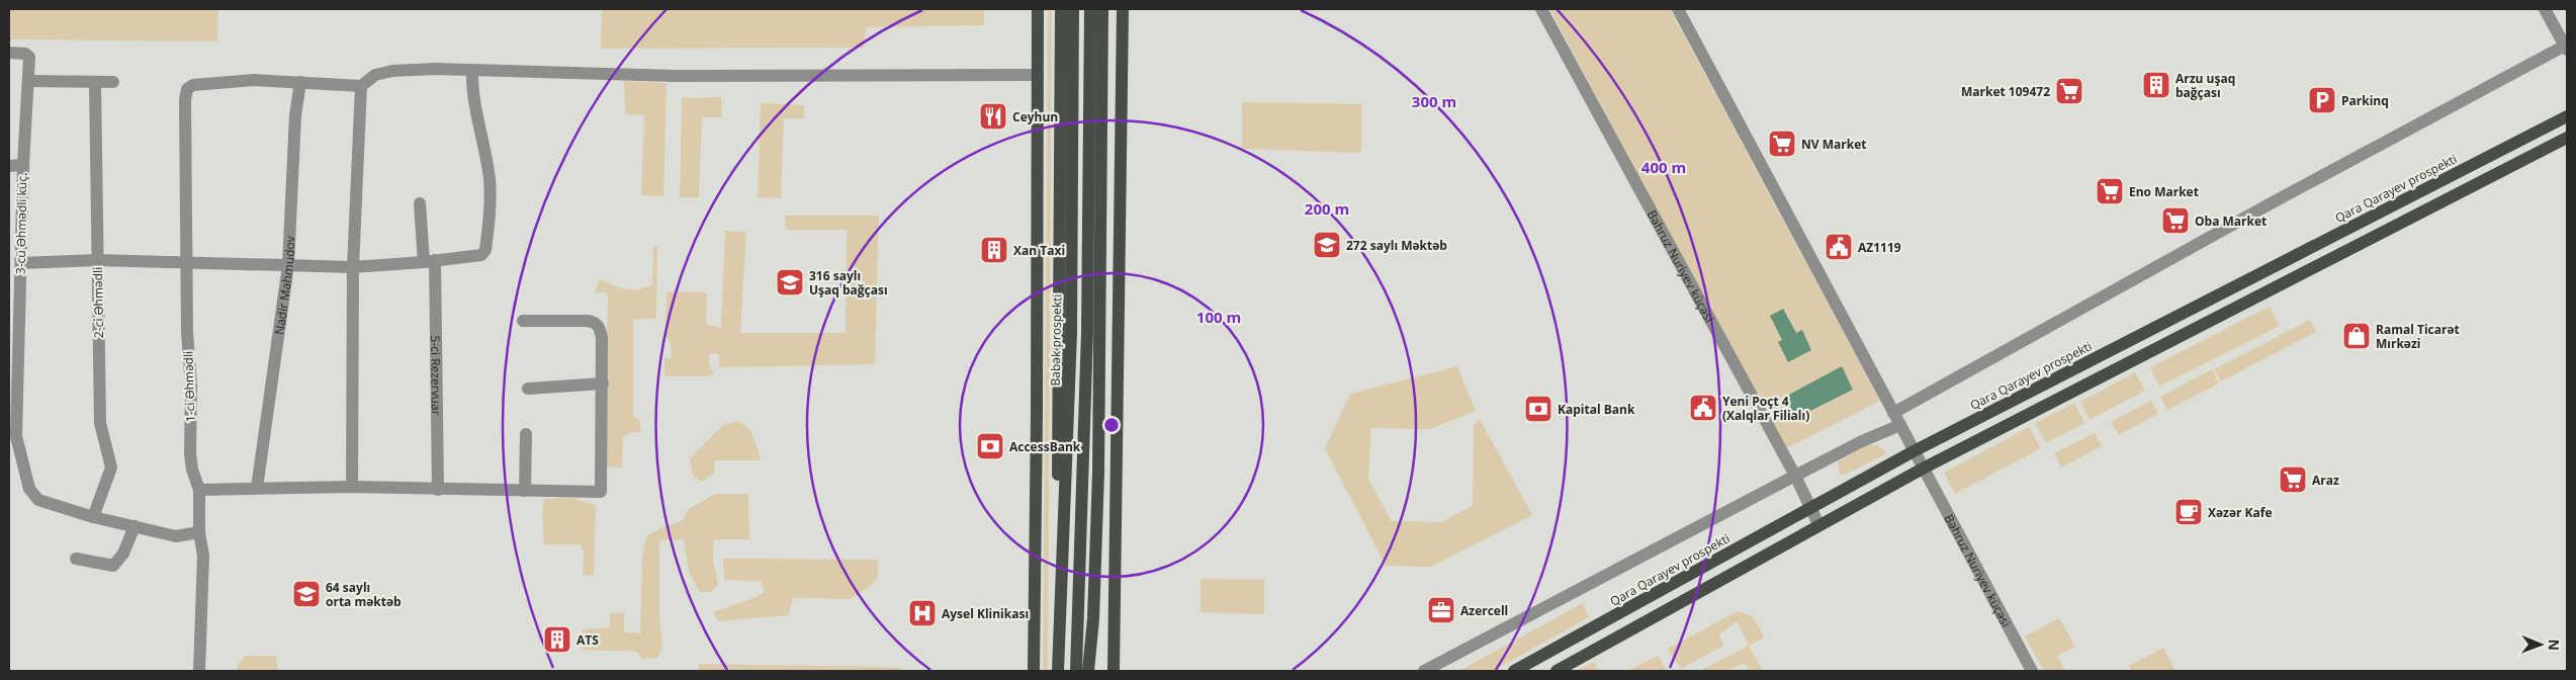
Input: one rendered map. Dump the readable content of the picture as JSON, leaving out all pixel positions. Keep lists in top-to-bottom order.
{
  "streets": {
    "main road": ["Qara Qarayev prospekti", "Babək prospekti"],
    "street": [
      "3-cü Əhmədli küç.",
      "Bəhruz Nuriyev küçəsi",
      "Nadir Mahmudov",
      "2-ci Əhmədli",
      "5-ci Rezervuar",
      "1-ci Əhmədli"
    ]
  },
  "crossings": [
    ["Qara Qarayev prospekti", "Bəhruz Nuriyev küçəsi"],
    ["3-cü Əhmədli küç.", "2-ci Əhmədli"],
    ["3-cü Əhmədli küç.", "1-ci Əhmədli"],
    ["Nadir Mahmudov", "1-ci Əhmədli"]
  ],
  "places": {
    "building": ["Arzu uşaq bağçası", "Xan Taxi", "ATS"],
    "supermarket": [
      "Market 109472",
      "NV Market",
      "Eno Market",
      "Oba Market",
      "Araz"
    ],
    "parking": ["Parkinq"],
    "restaurant": ["Ceyhun"],
    "school or university": ["272 saylı Məktəb", "316 saylı Uşaq bağçası", "64 saylı orta məktəb"],
    "public building": ["AZ1119", "Yeni Poçt 4 (Xalqlar Filialı)"],
    "shop": ["Ramal Ticarət Mırkəzi"],
    "bank": ["Kapital Bank", "AccessBank"],
    "cafe": ["Xəzər Kafe"],
    "office": ["Azercell"],
    "hospital": ["Aysel Klinikası"]
  },
  "north": "right",
  "rings": [
    "300 m",
    "400 m",
    "200 m",
    "100 m"
  ]
}
